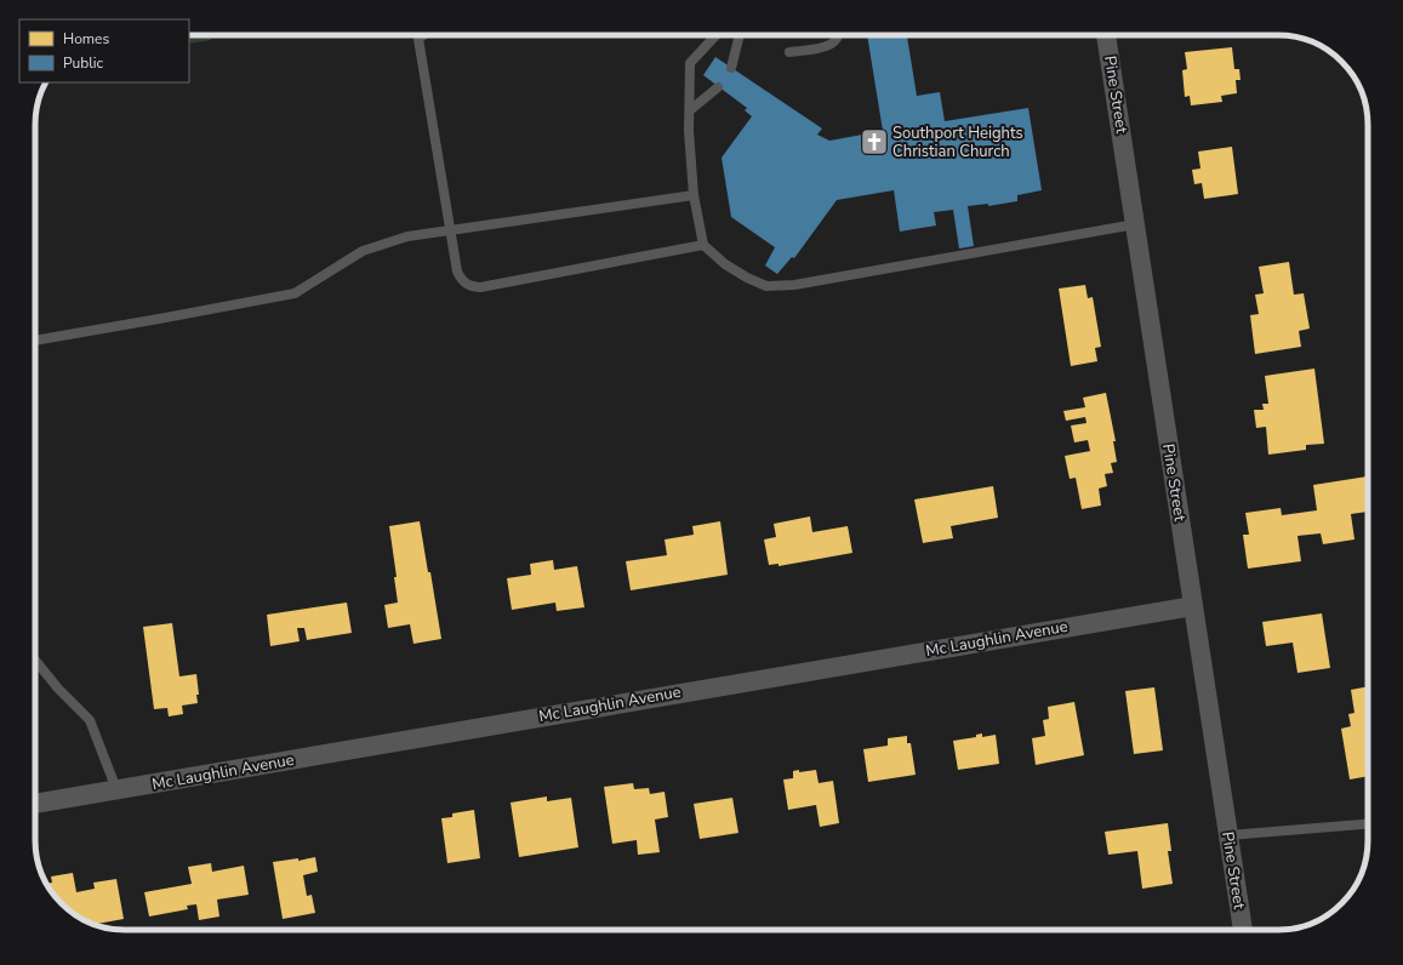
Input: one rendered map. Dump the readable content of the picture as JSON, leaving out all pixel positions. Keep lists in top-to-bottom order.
{
  "streets": {
    "street": ["Pine Street", "Mc Laughlin Avenue"]
  },
  "crossings": [
    ["Pine Street", "Mc Laughlin Avenue"]
  ],
  "places": {
    "church": ["Southport Heights Christian Church"]
  },
  "legend": ["Homes", "Public"]
}
